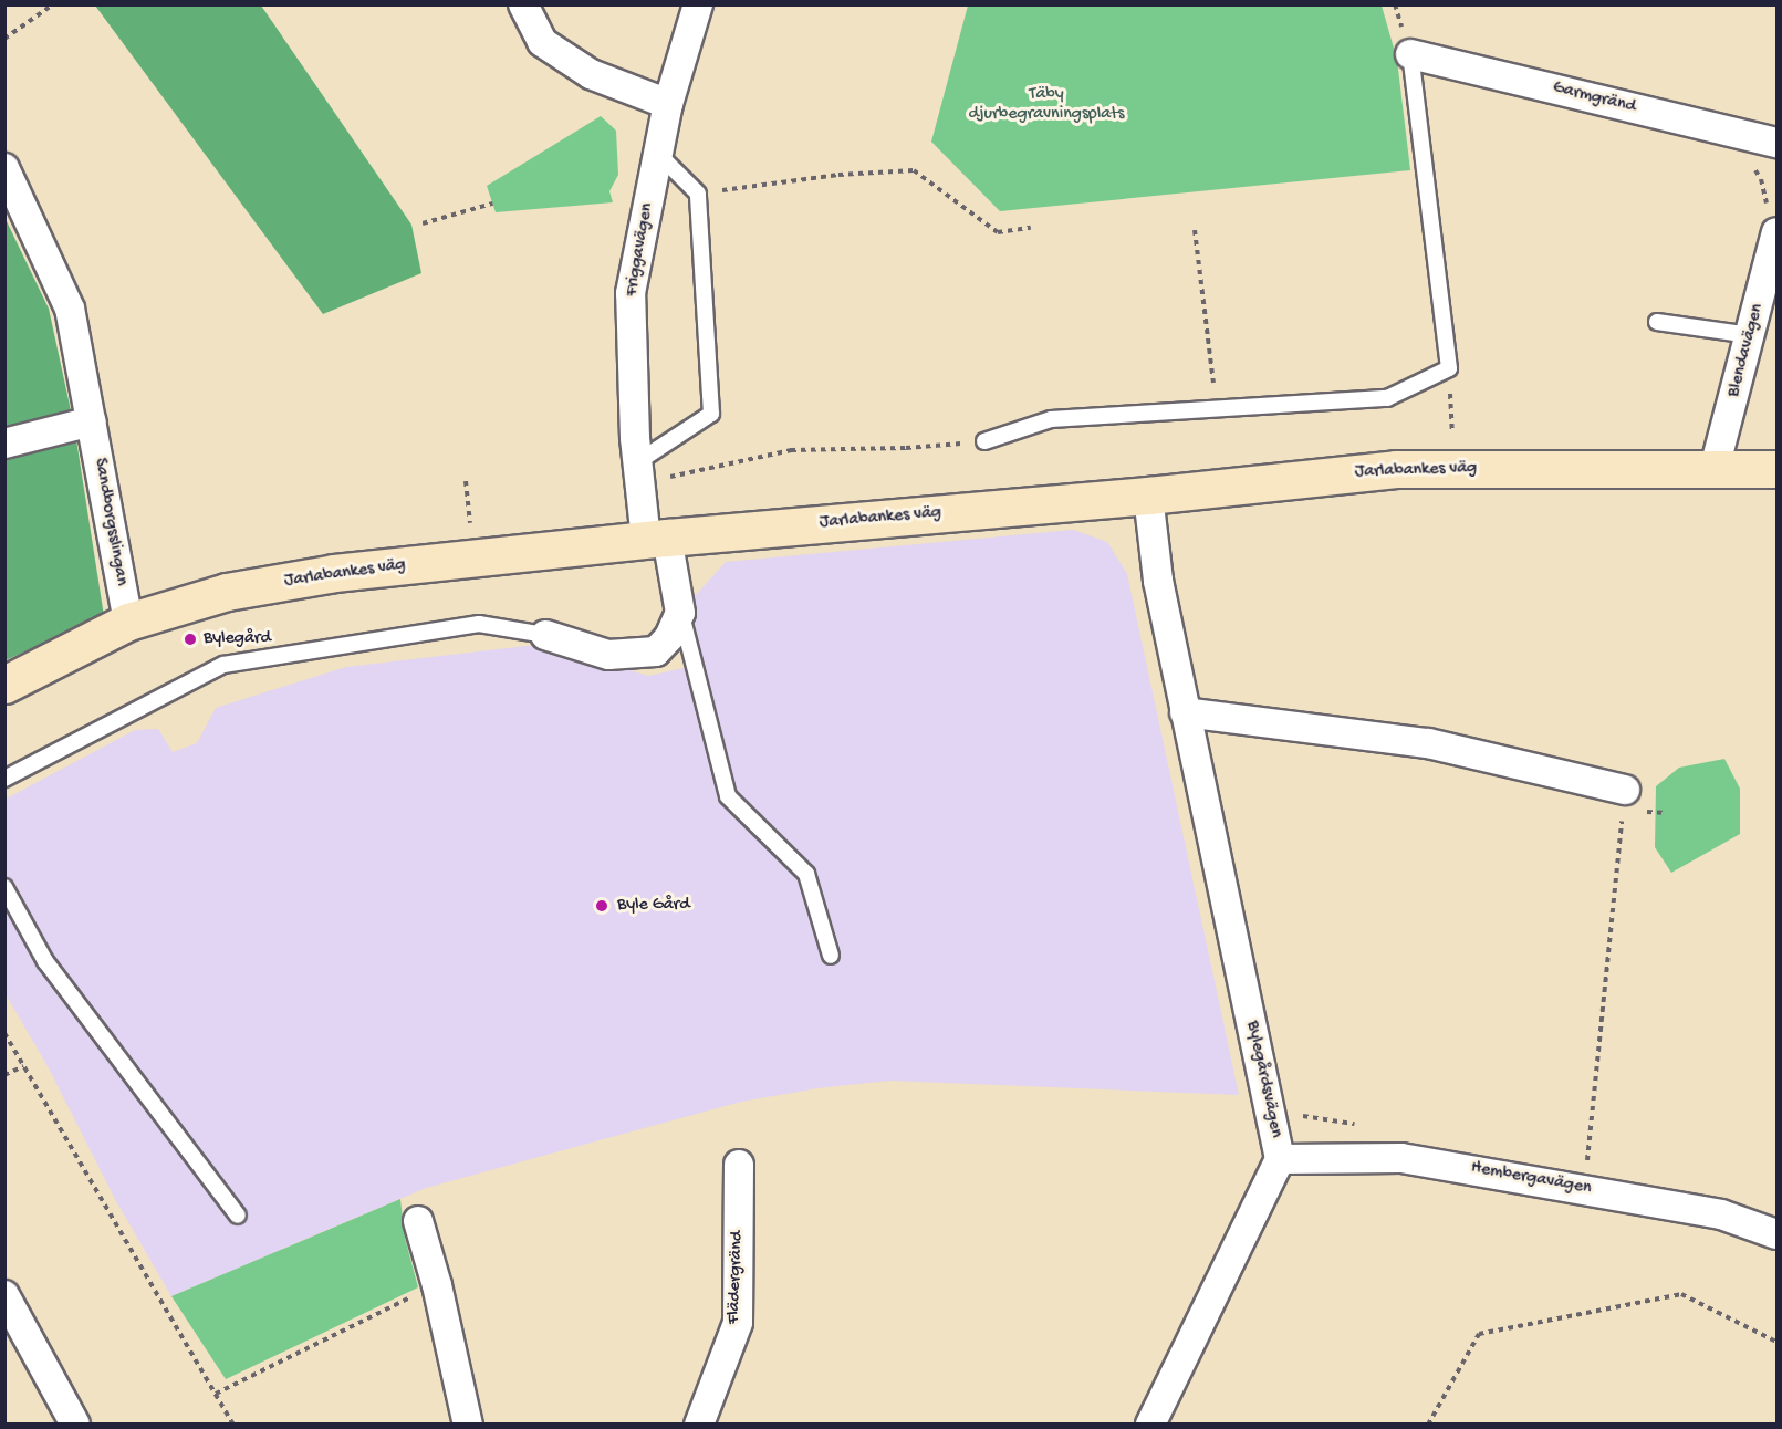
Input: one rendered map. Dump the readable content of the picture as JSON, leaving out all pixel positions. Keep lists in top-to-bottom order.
{
  "streets": {
    "main road": ["Jarlabankes väg"],
    "street": [
      "Garmgränd",
      "Friggavägen",
      "Blendavägen",
      "Sandborgsslingan",
      "Bylegårdsvägen",
      "Hembergavägen",
      "Flädergränd"
    ]
  },
  "crossings": [
    ["Friggavägen", "Jarlabankes väg"],
    ["Blendavägen", "Jarlabankes väg"],
    ["Jarlabankes väg", "Sandborgsslingan"],
    ["Jarlabankes väg", "Bylegårdsvägen"],
    ["Bylegårdsvägen", "Hembergavägen"]
  ],
  "parks": ["Täby djurbegravningsplats"],
  "places": ["Bylegård", "Byle Gård"]
}
